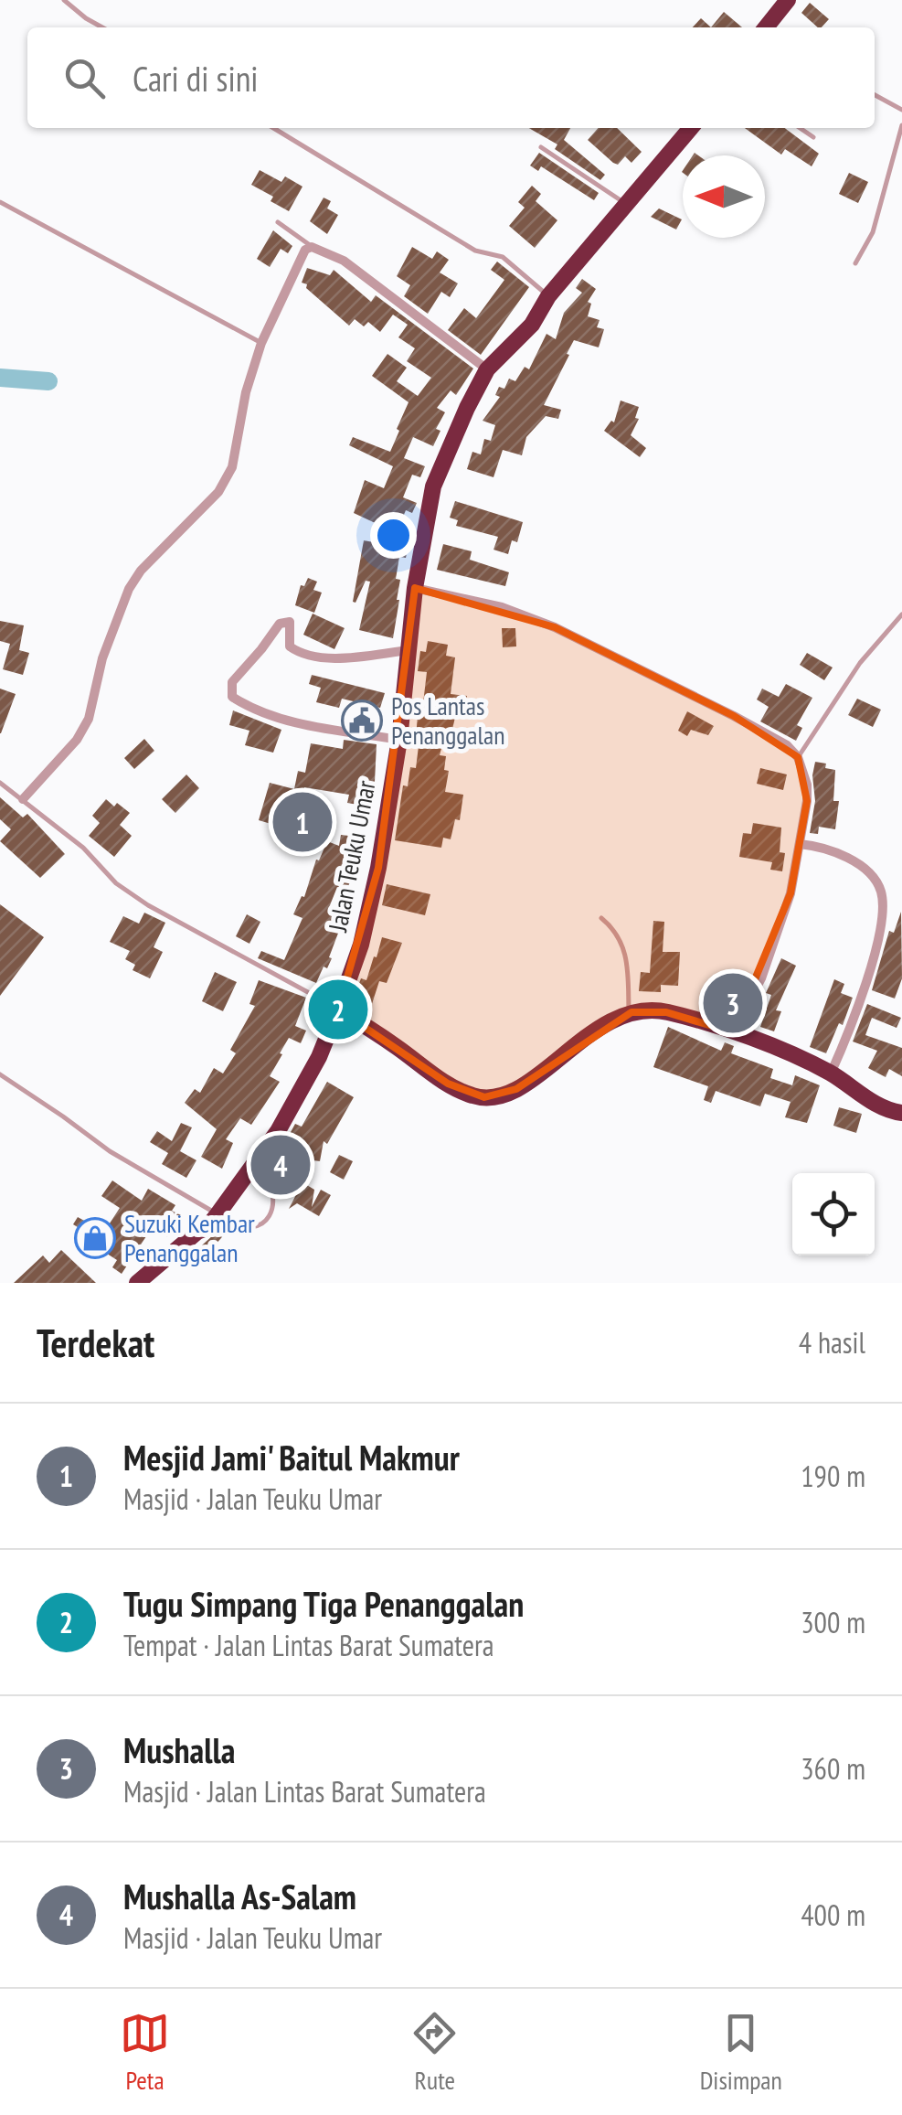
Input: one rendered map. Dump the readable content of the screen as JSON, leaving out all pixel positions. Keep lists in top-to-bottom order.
{
  "streets": {
    "highway": ["Jalan Teuku Umar"]
  },
  "places": {
    "public building": ["Pos Lantas Penanggalan"],
    "shop": ["Suzuki Kembar Penanggalan"]
  },
  "north": "left",
  "page": {
    "search": "Cari di sini",
    "pins": [
      "1",
      "3",
      "2",
      "4"
    ],
    "heading": ["Terdekat", "4 hasil"],
    "list": [
      {
        "mark": "1",
        "name": "Mesjid Jami' Baitul Makmur",
        "note": "Masjid · Jalan Teuku Umar",
        "value": "190 m"
      },
      {
        "mark": "2",
        "name": "Tugu Simpang Tiga Penanggalan",
        "note": "Tempat · Jalan Lintas Barat Sumatera",
        "value": "300 m"
      },
      {
        "mark": "3",
        "name": "Mushalla",
        "note": "Masjid · Jalan Lintas Barat Sumatera",
        "value": "360 m"
      },
      {
        "mark": "4",
        "name": "Mushalla As-Salam",
        "note": "Masjid · Jalan Teuku Umar",
        "value": "400 m"
      }
    ],
    "nav": ["Peta", "Rute", "Disimpan"]
  }
}
